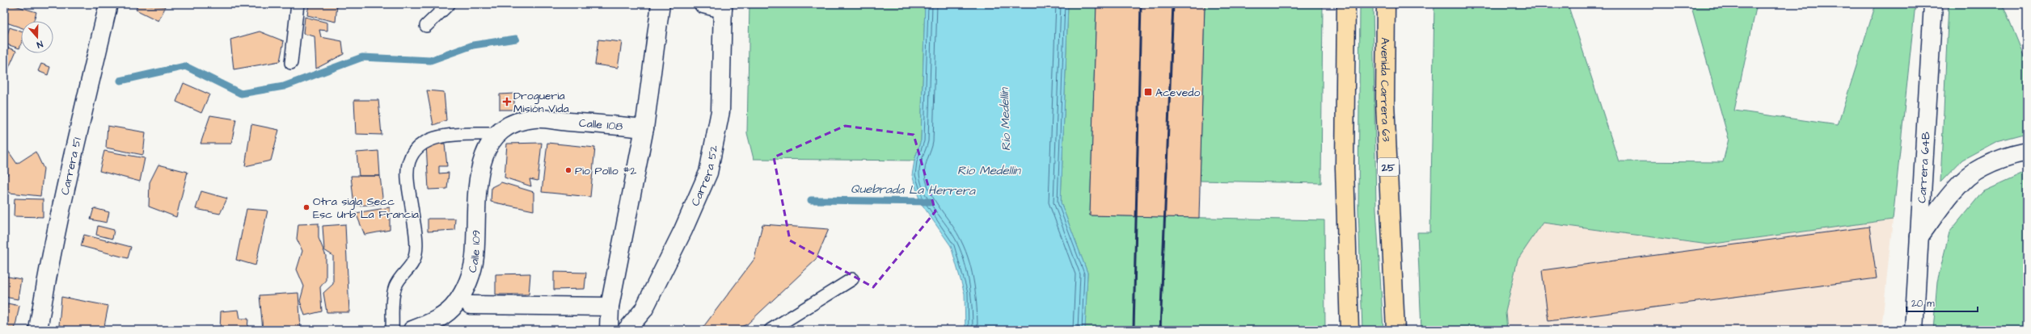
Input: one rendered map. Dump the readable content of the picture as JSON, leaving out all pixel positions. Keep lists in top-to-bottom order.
{
  "streets": {
    "highway": ["Avenida Carrera 63", "25"],
    "main road": [
      "Calle 108",
      "Carrera 51",
      "Carrera 64B",
      "Carrera 52",
      "Calle 109"
    ]
  },
  "crossings": [
    ["Calle 108", "Calle 109"]
  ],
  "water": ["Río Medellín", "Rio Medellin", "Quebrada La Herrera"],
  "places": {
    "transit": ["Acevedo"],
    "health": ["Drogueria Misión Vida"],
    "other": ["Pio Pollo #2", "Otra sigla Secc Esc Urb La Francia"]
  },
  "scale_bar": "20 m",
  "north": "bottom"
}
